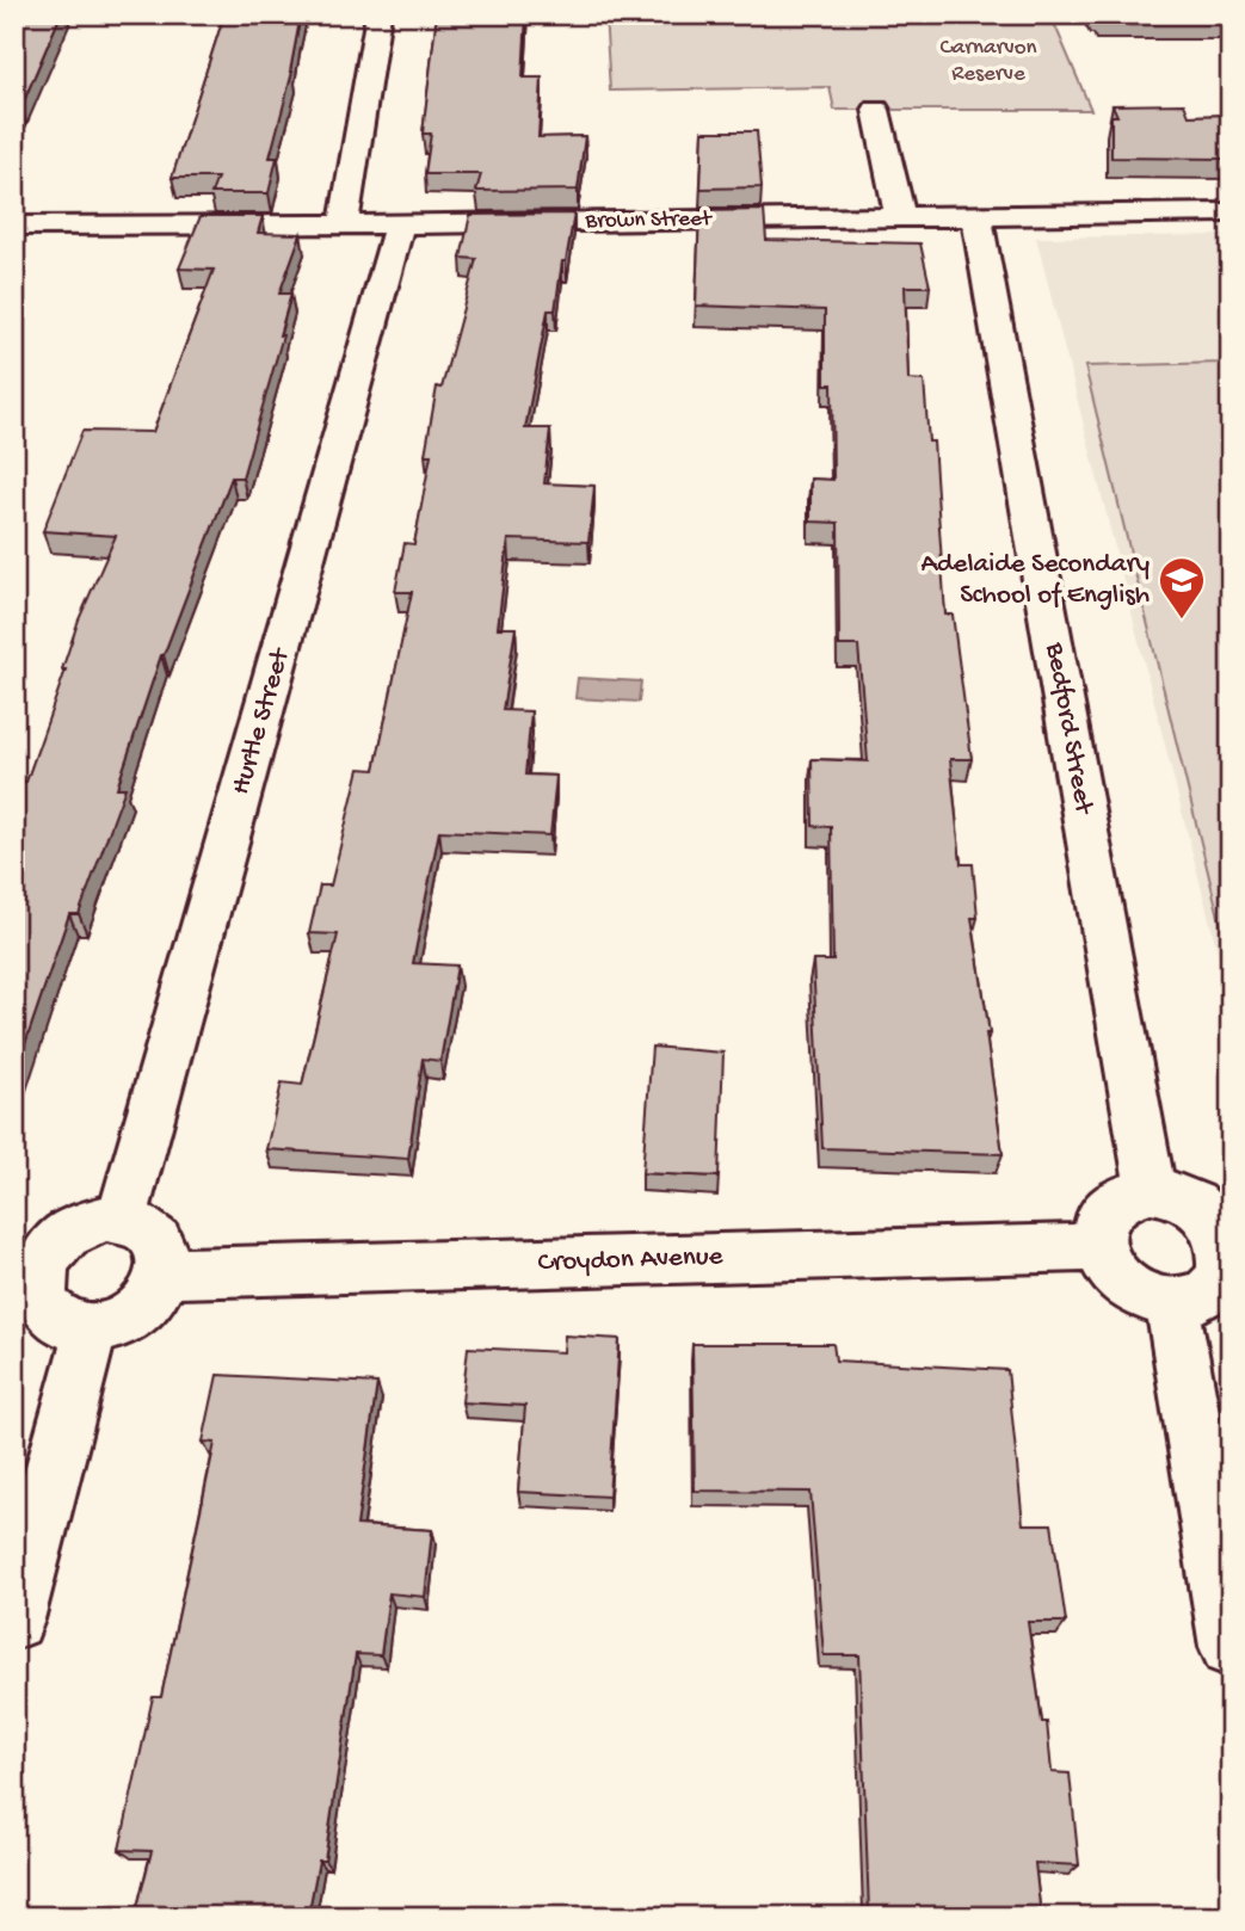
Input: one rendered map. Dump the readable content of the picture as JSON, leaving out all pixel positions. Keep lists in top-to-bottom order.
{
  "streets": {
    "street": [
      "Brown Street",
      "Hurtle Street",
      "Bedford Street",
      "Croydon Avenue"
    ]
  },
  "crossings": [
    ["Brown Street", "Hurtle Street"],
    ["Brown Street", "Bedford Street"],
    ["Hurtle Street", "Croydon Avenue"],
    ["Bedford Street", "Croydon Avenue"]
  ],
  "parks": ["Carnarvon Reserve"],
  "places": {
    "school or university": ["Adelaide Secondary School of English"]
  }
}
